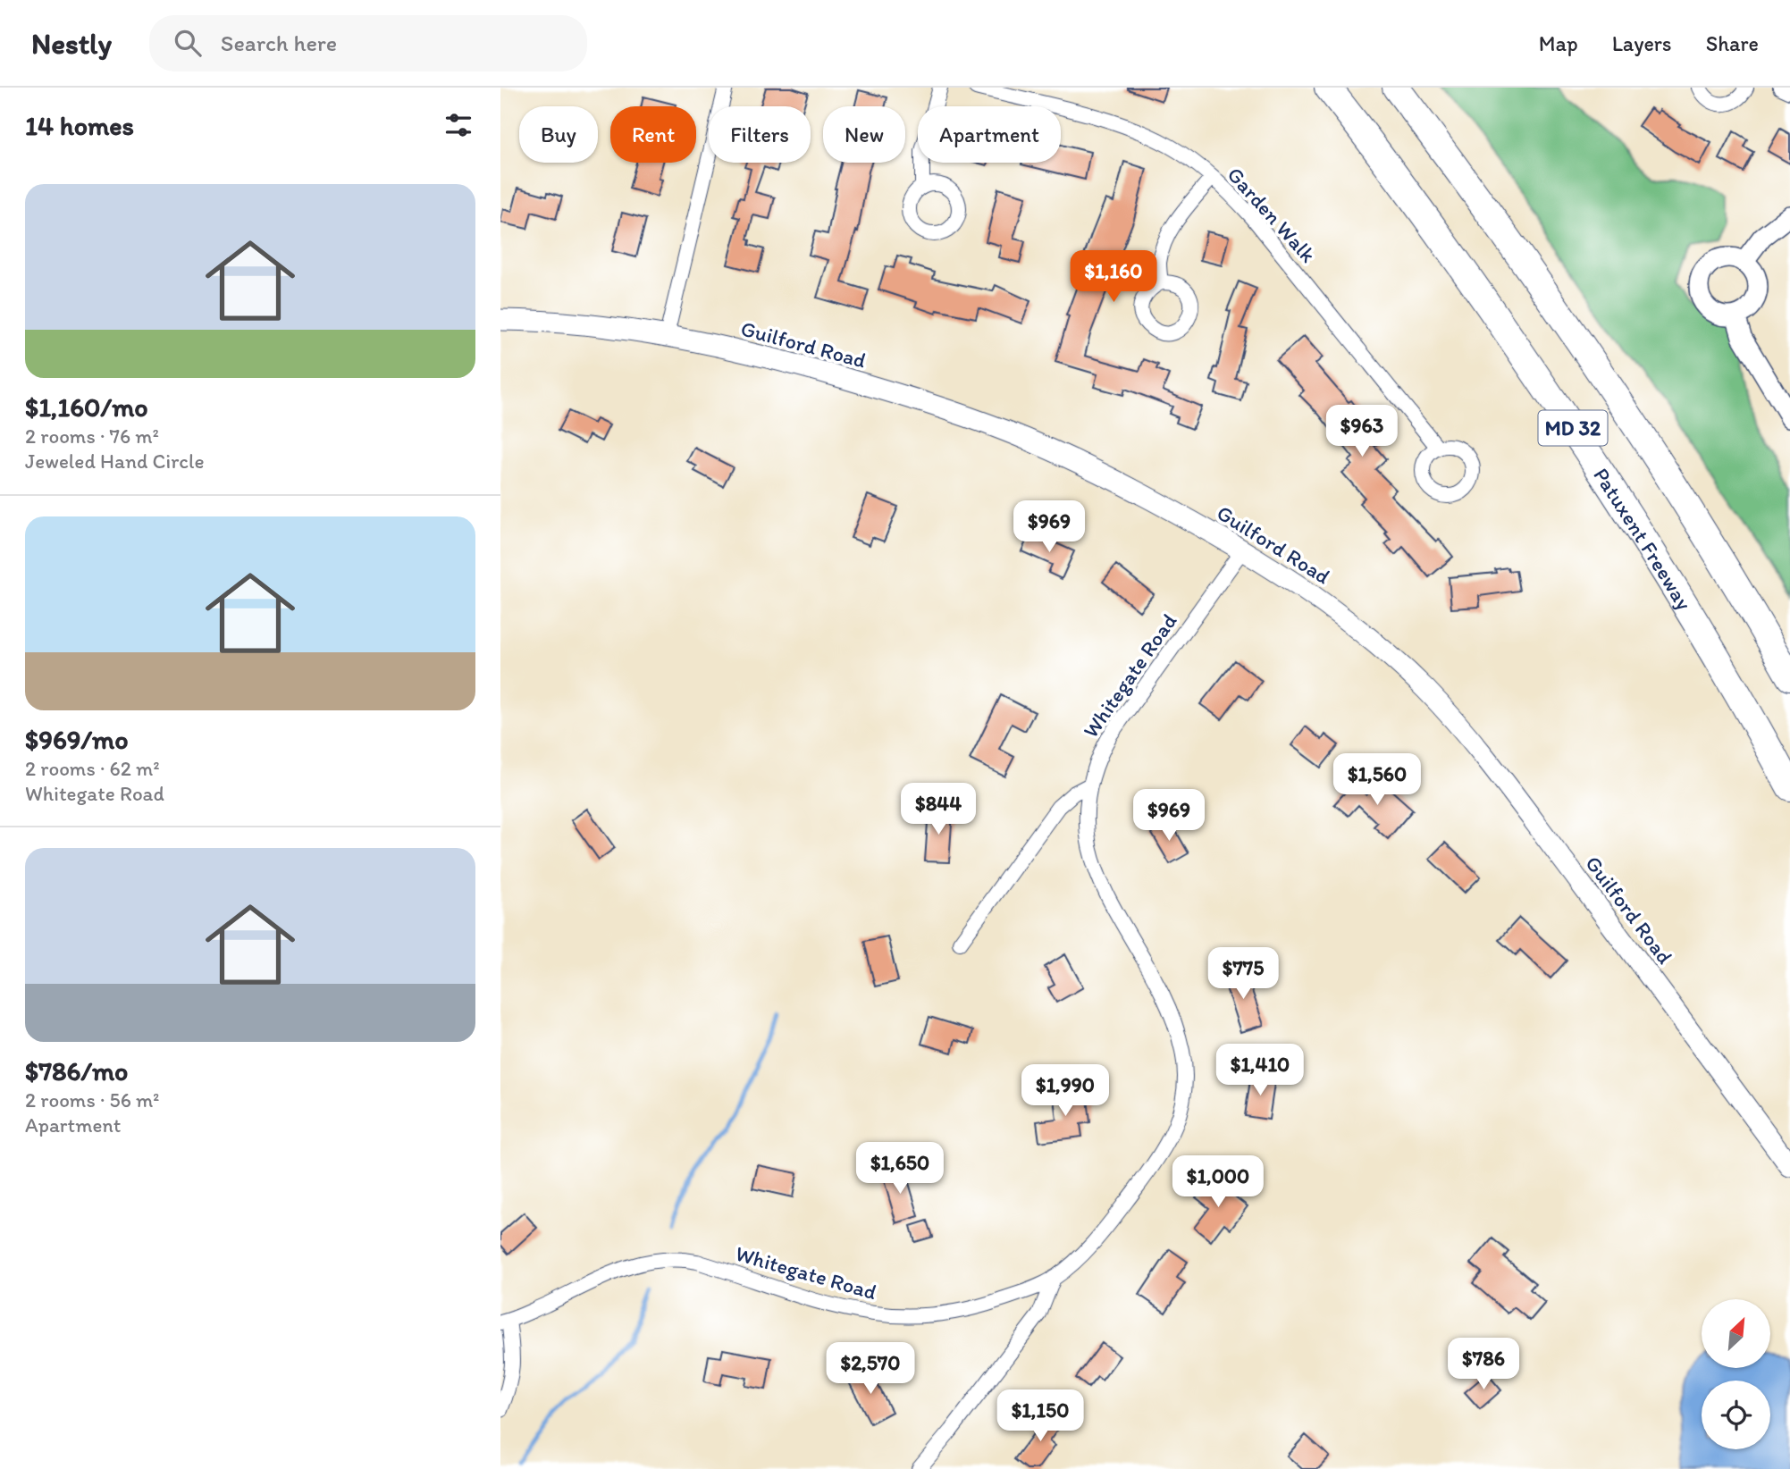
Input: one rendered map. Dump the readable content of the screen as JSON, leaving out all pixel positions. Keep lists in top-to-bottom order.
{
  "streets": {
    "highway": ["MD 32", "Patuxent Freeway"],
    "main road": ["Guilford Road"],
    "street": ["Garden Walk", "Whitegate Road"]
  },
  "crossings": [
    ["Guilford Road", "Whitegate Road"]
  ],
  "north": "top right",
  "page": {
    "header": "Nestly",
    "search": "Search here",
    "nav": ["Map", "Layers", "Share"],
    "heading": "14 homes",
    "chip": [
      "Buy",
      "Rent",
      "Filters",
      "New",
      "Apartment"
    ],
    "list": [
      {
        "name": "$1,160/mo",
        "note": "2 rooms · 76 m² · Jeweled Hand Circle"
      },
      {
        "name": "$969/mo",
        "note": "2 rooms · 62 m² · Whitegate Road"
      },
      {
        "name": "$786/mo",
        "note": "2 rooms · 56 m² · Apartment"
      }
    ],
    "price": [
      "$1,160",
      "$963",
      "$969",
      "$1,560",
      "$844",
      "$969",
      "$775",
      "$1,410",
      "$1,990",
      "$1,650",
      "$1,000",
      "$786",
      "$2,570",
      "$1,150"
    ]
  }
}
